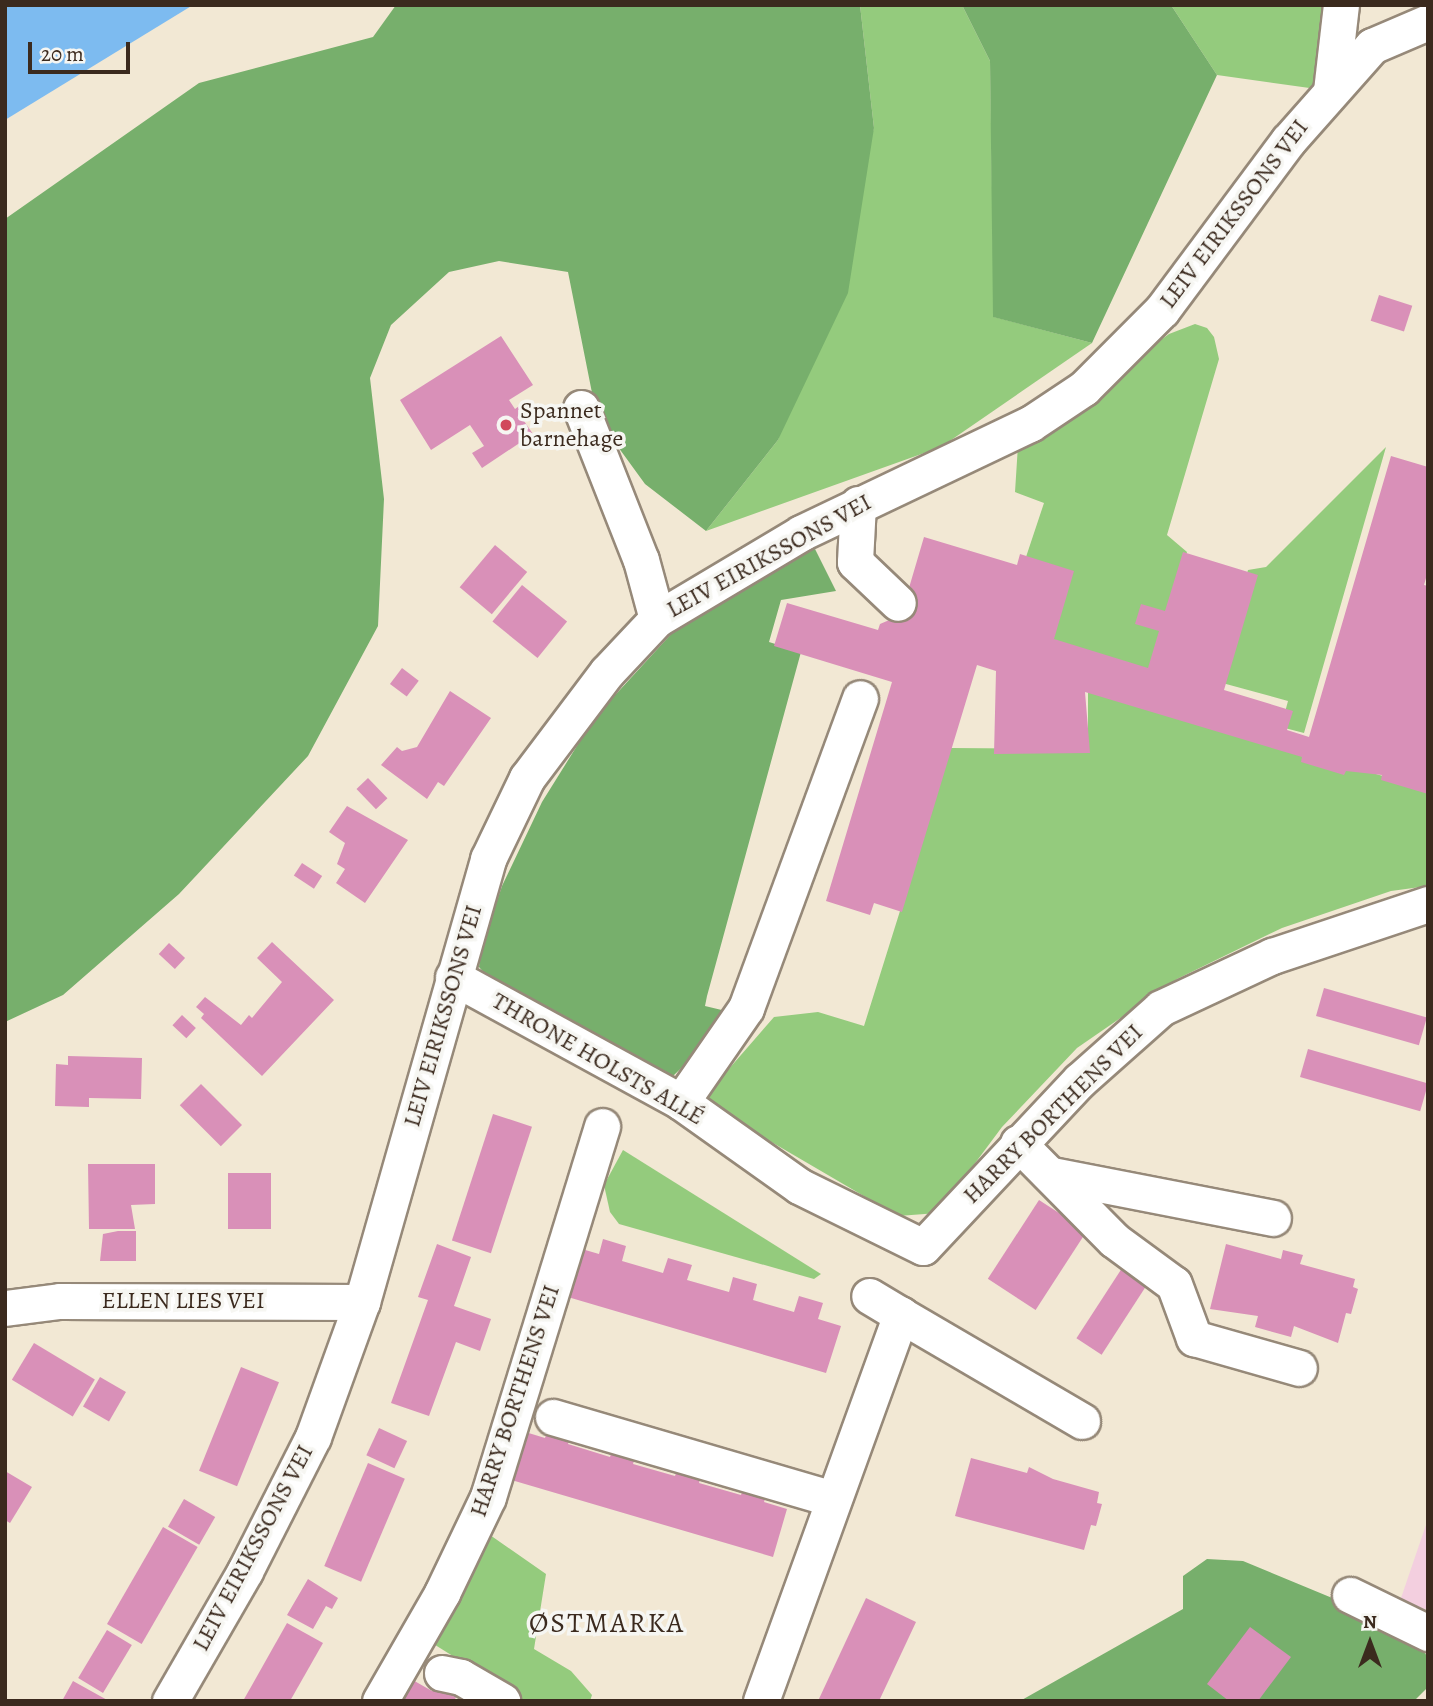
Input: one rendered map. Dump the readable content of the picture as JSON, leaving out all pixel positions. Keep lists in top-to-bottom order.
{
  "streets": {
    "street": [
      "LEIV EIRIKSSONS VEI",
      "THRONE HOLSTS ALLÉ",
      "HARRY BORTHENS VEI",
      "ELLEN LIES VEI"
    ]
  },
  "crossings": [
    ["LEIV EIRIKSSONS VEI", "THRONE HOLSTS ALLÉ"],
    ["LEIV EIRIKSSONS VEI", "ELLEN LIES VEI"],
    ["THRONE HOLSTS ALLÉ", "HARRY BORTHENS VEI"]
  ],
  "districts": ["ØSTMARKA"],
  "places": ["Spannet barnehage"],
  "scale_bar": "20 m",
  "north": "top"
}
